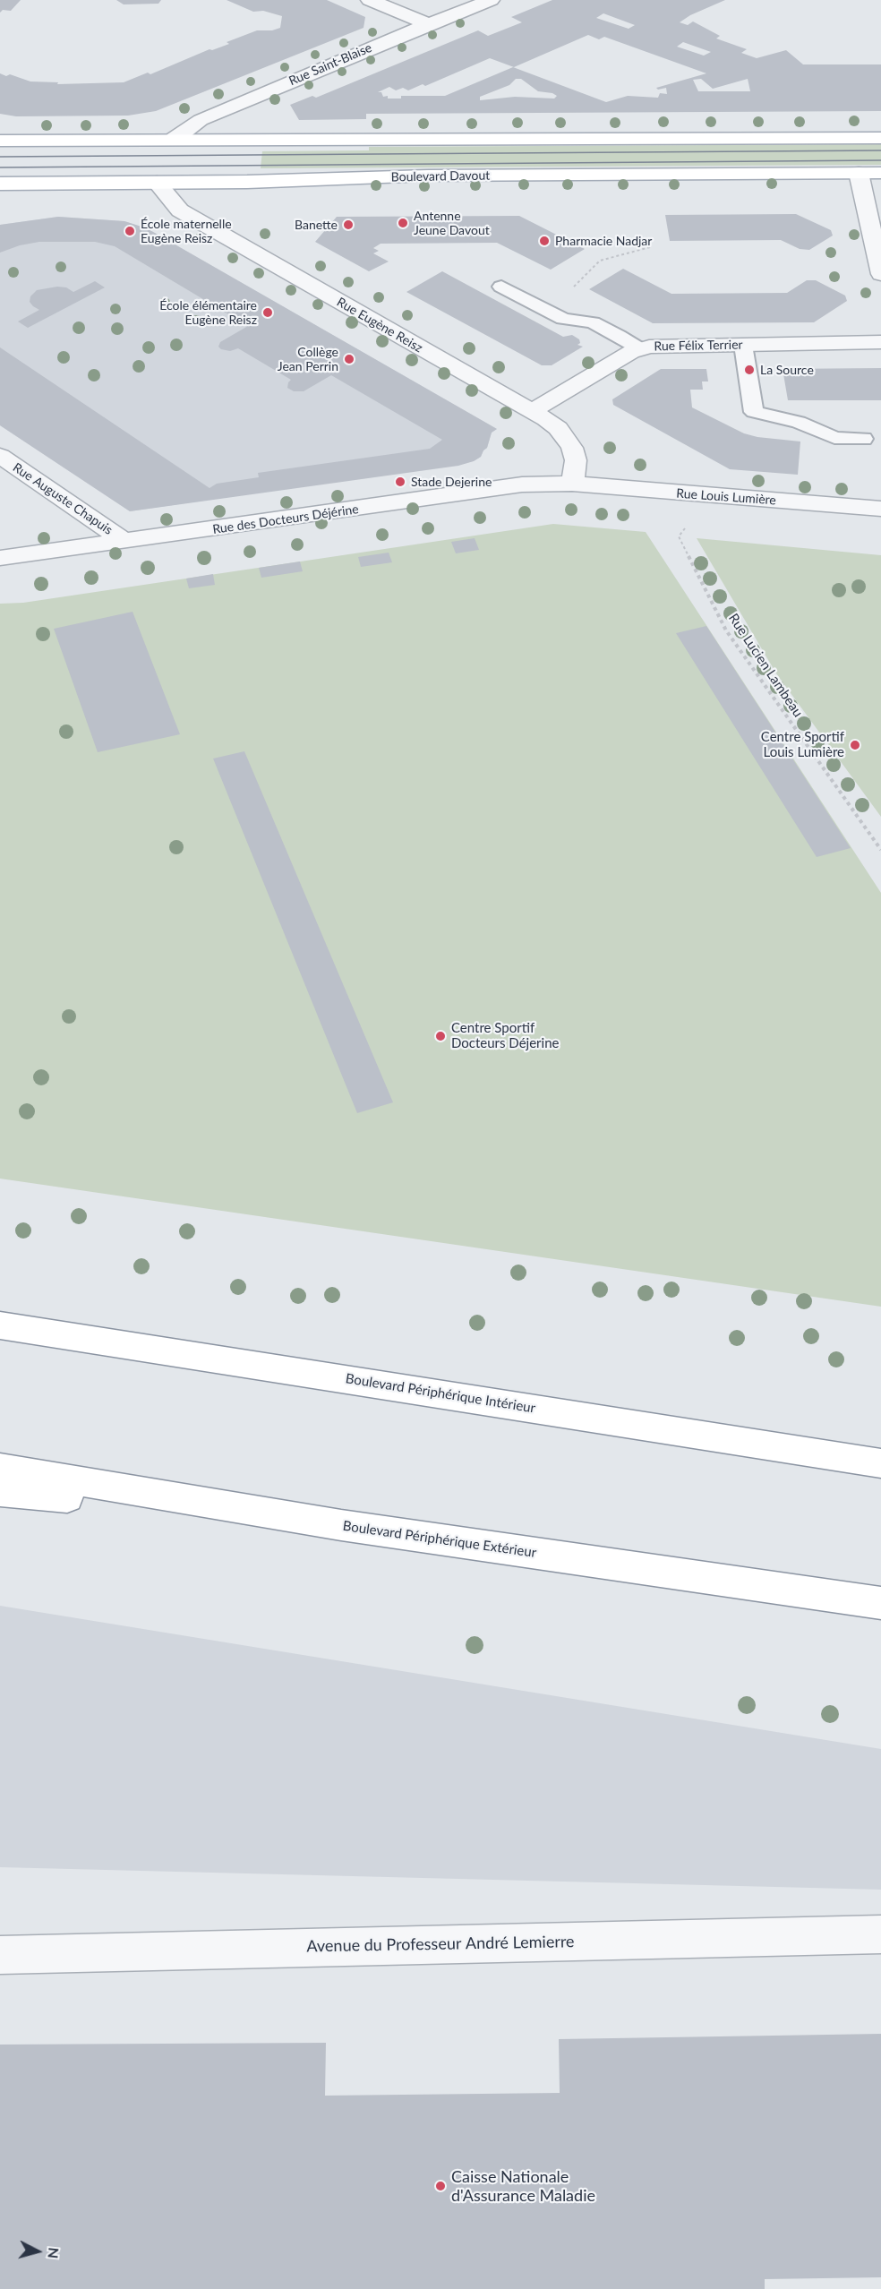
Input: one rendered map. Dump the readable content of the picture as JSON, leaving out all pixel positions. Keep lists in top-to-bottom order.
{
  "streets": {
    "main road": ["Boulevard Davout", "Boulevard Périphérique Intérieur", "Boulevard Périphérique Extérieur"],
    "street": [
      "Rue Saint-Blaise",
      "Rue Eugène Reisz",
      "Rue Félix Terrier",
      "Rue Louis Lumière",
      "Rue Auguste Chapuis",
      "Rue des Docteurs Déjérine",
      "Avenue du Professeur André Lemierre"
    ],
    "path": ["Rue Lucien Lambeau"]
  },
  "crossings": [
    ["Boulevard Davout", "Rue Eugène Reisz"],
    ["Rue Eugène Reisz", "Rue Félix Terrier"],
    ["Rue Eugène Reisz", "Rue Louis Lumière"],
    ["Rue Eugène Reisz", "Rue des Docteurs Déjérine"],
    ["Rue Louis Lumière", "Rue des Docteurs Déjérine"],
    ["Rue Auguste Chapuis", "Rue des Docteurs Déjérine"]
  ],
  "places": [
    "Antenne Jeune Davout",
    "Banette",
    "École maternelle Eugène Reisz",
    "Pharmacie Nadjar",
    "École élémentaire Eugène Reisz",
    "Collège Jean Perrin",
    "La Source",
    "Stade Dejerine",
    "Centre Sportif Louis Lumière",
    "Centre Sportif Docteurs Déjerine",
    "Caisse Nationale d'Assurance Maladie"
  ],
  "north": "right"
}
